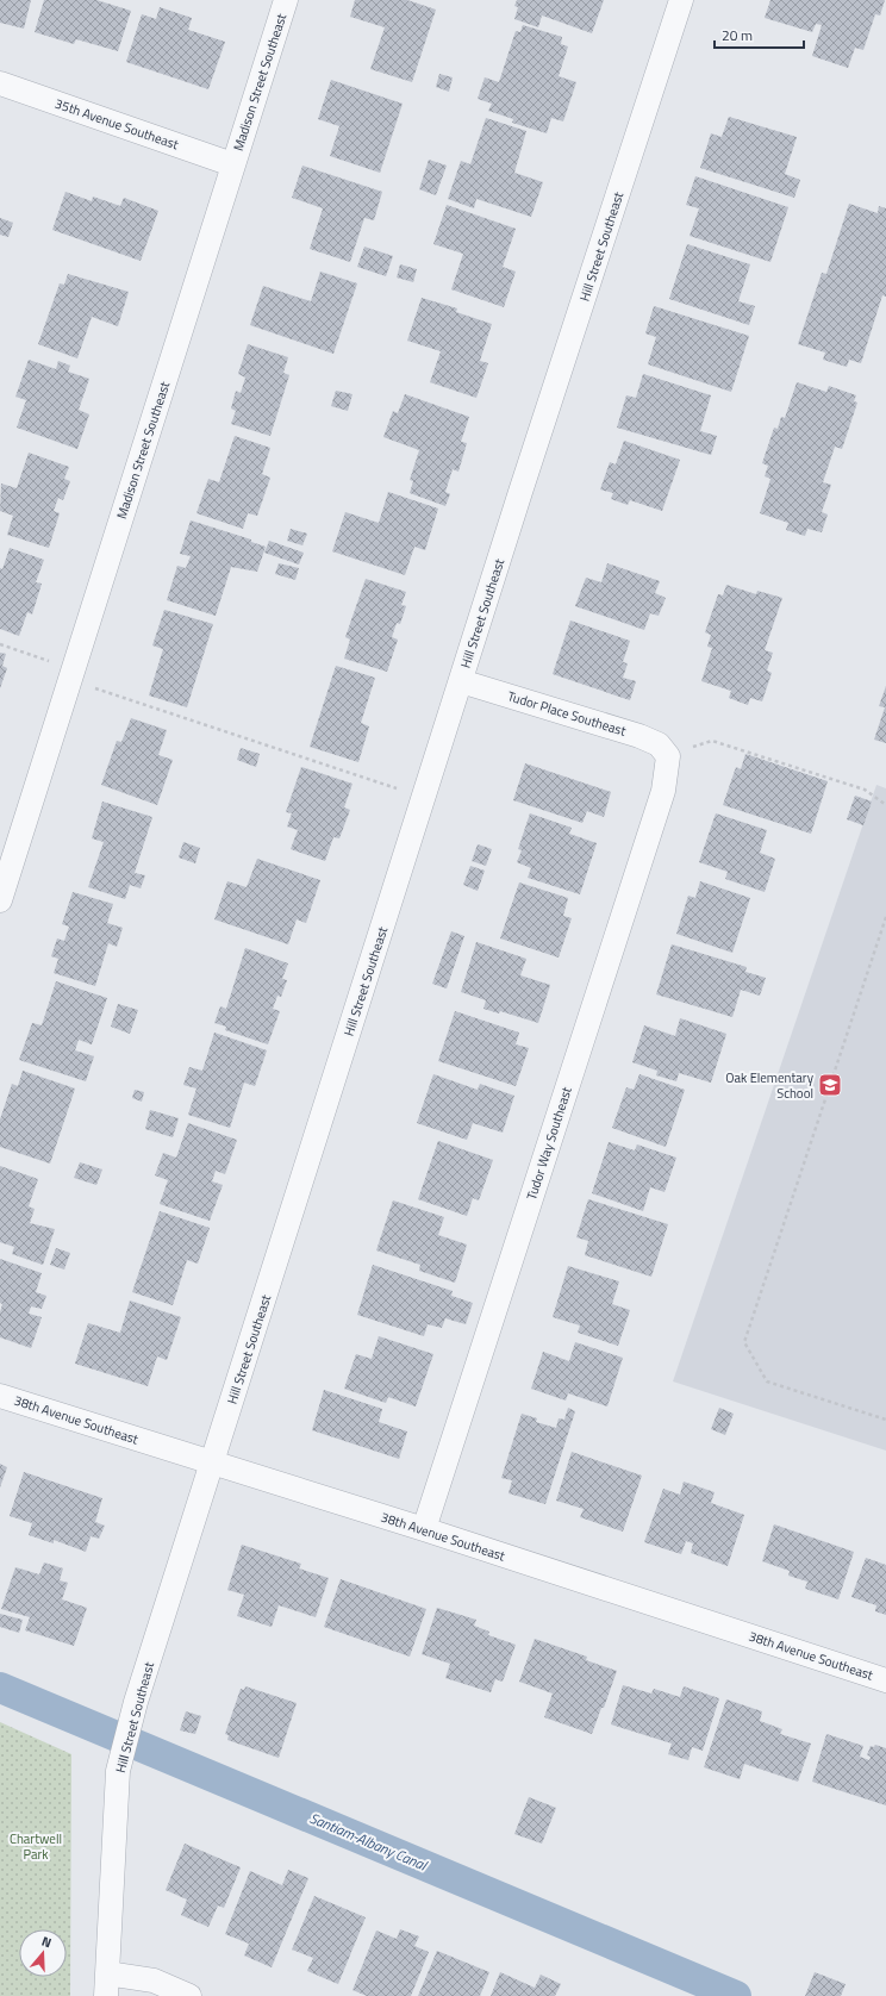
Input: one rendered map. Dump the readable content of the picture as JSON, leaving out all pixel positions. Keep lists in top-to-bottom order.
{
  "streets": {
    "street": [
      "Madison Street Southeast",
      "35th Avenue Southeast",
      "Hill Street Southeast",
      "Tudor Place Southeast",
      "Tudor Way Southeast",
      "38th Avenue Southeast"
    ]
  },
  "crossings": [
    ["Madison Street Southeast", "35th Avenue Southeast"],
    ["Hill Street Southeast", "Tudor Place Southeast"],
    ["Hill Street Southeast", "38th Avenue Southeast"],
    ["Tudor Place Southeast", "Tudor Way Southeast"],
    ["Tudor Way Southeast", "38th Avenue Southeast"]
  ],
  "water": ["Santiam-Albany Canal"],
  "parks": ["Chartwell Park"],
  "places": {
    "school or university": ["Oak Elementary School"]
  },
  "scale_bar": "20 m",
  "north": "top"
}
